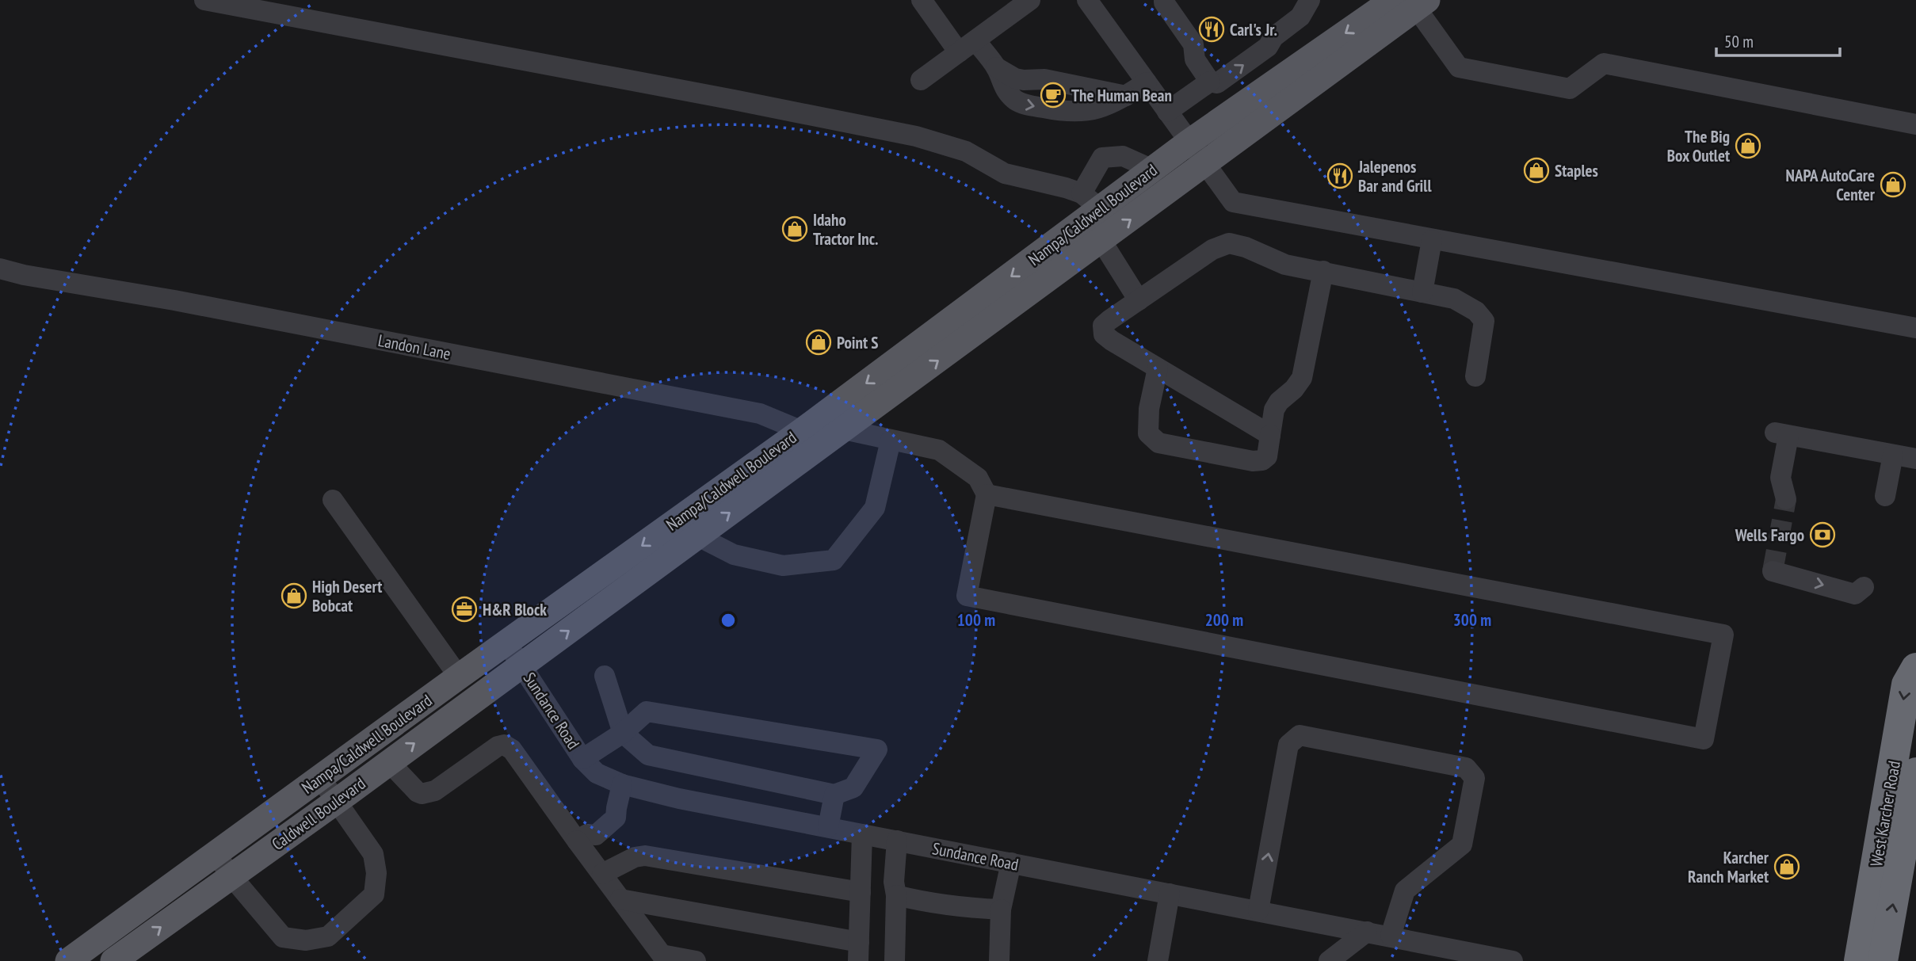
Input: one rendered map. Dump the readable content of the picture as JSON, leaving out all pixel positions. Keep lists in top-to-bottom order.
{
  "streets": {
    "highway": ["West Karcher Road"],
    "main road": ["Nampa/Caldwell Boulevard", "Caldwell Boulevard"],
    "street": ["Landon Lane", "Sundance Road"]
  },
  "crossings": [
    ["Nampa/Caldwell Boulevard", "Landon Lane"],
    ["Nampa/Caldwell Boulevard", "Sundance Road"],
    ["Nampa/Caldwell Boulevard", "Caldwell Boulevard"],
    ["Sundance Road", "Caldwell Boulevard"]
  ],
  "one_way": ["Caldwell Boulevard"],
  "places": {
    "restaurant": ["Carl's Jr.", "Jalepenos Bar and Grill"],
    "cafe": ["The Human Bean"],
    "shop": [
      "The Big Box Outlet",
      "Staples",
      "NAPA AutoCare Center",
      "Idaho Tractor Inc.",
      "Point S",
      "High Desert Bobcat",
      "Karcher Ranch Market"
    ],
    "bank": ["Wells Fargo"],
    "office": ["H&R Block"]
  },
  "scale_bar": "50 m",
  "rings": ["100 m", "200 m", "300 m"]
}
